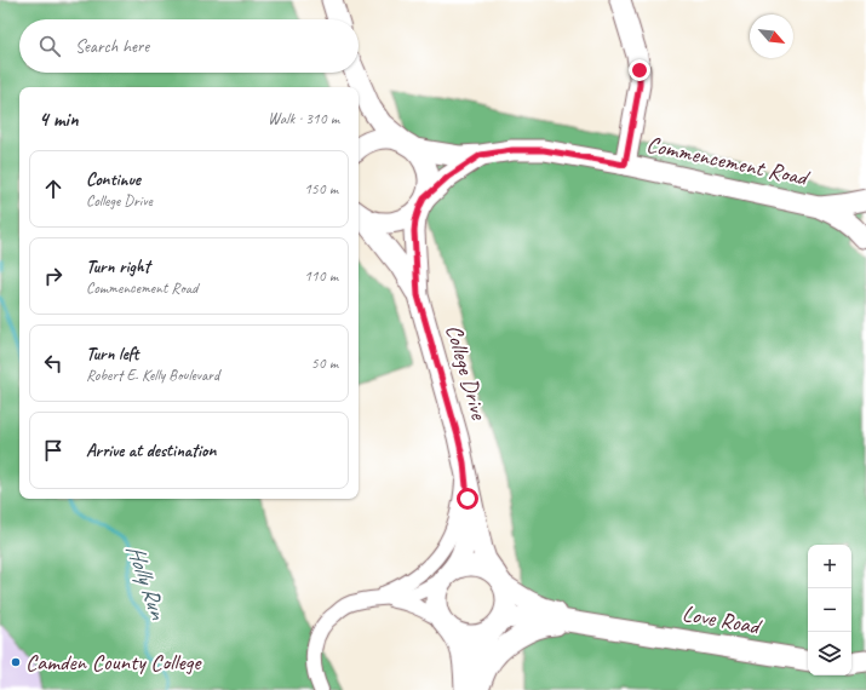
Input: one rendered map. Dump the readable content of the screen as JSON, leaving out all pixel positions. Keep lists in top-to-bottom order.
{
  "streets": {
    "street": ["Commencement Road", "College Drive", "Love Road"]
  },
  "crossings": [
    ["Commencement Road", "College Drive"],
    ["College Drive", "Love Road"]
  ],
  "water": ["Holly Run"],
  "places": ["Camden County College"],
  "north": "bottom right",
  "page": {
    "search": "Search here",
    "heading": ["4 min", "Walk · 310 m"],
    "list": [
      ["Continue", "College Drive", "150 m"],
      ["Turn right", "Commencement Road", "110 m"],
      ["Turn left", "Robert E. Kelly Boulevard", "50 m"],
      "Arrive at destination"
    ],
    "map_buttons": ["+", "−"]
  }
}
